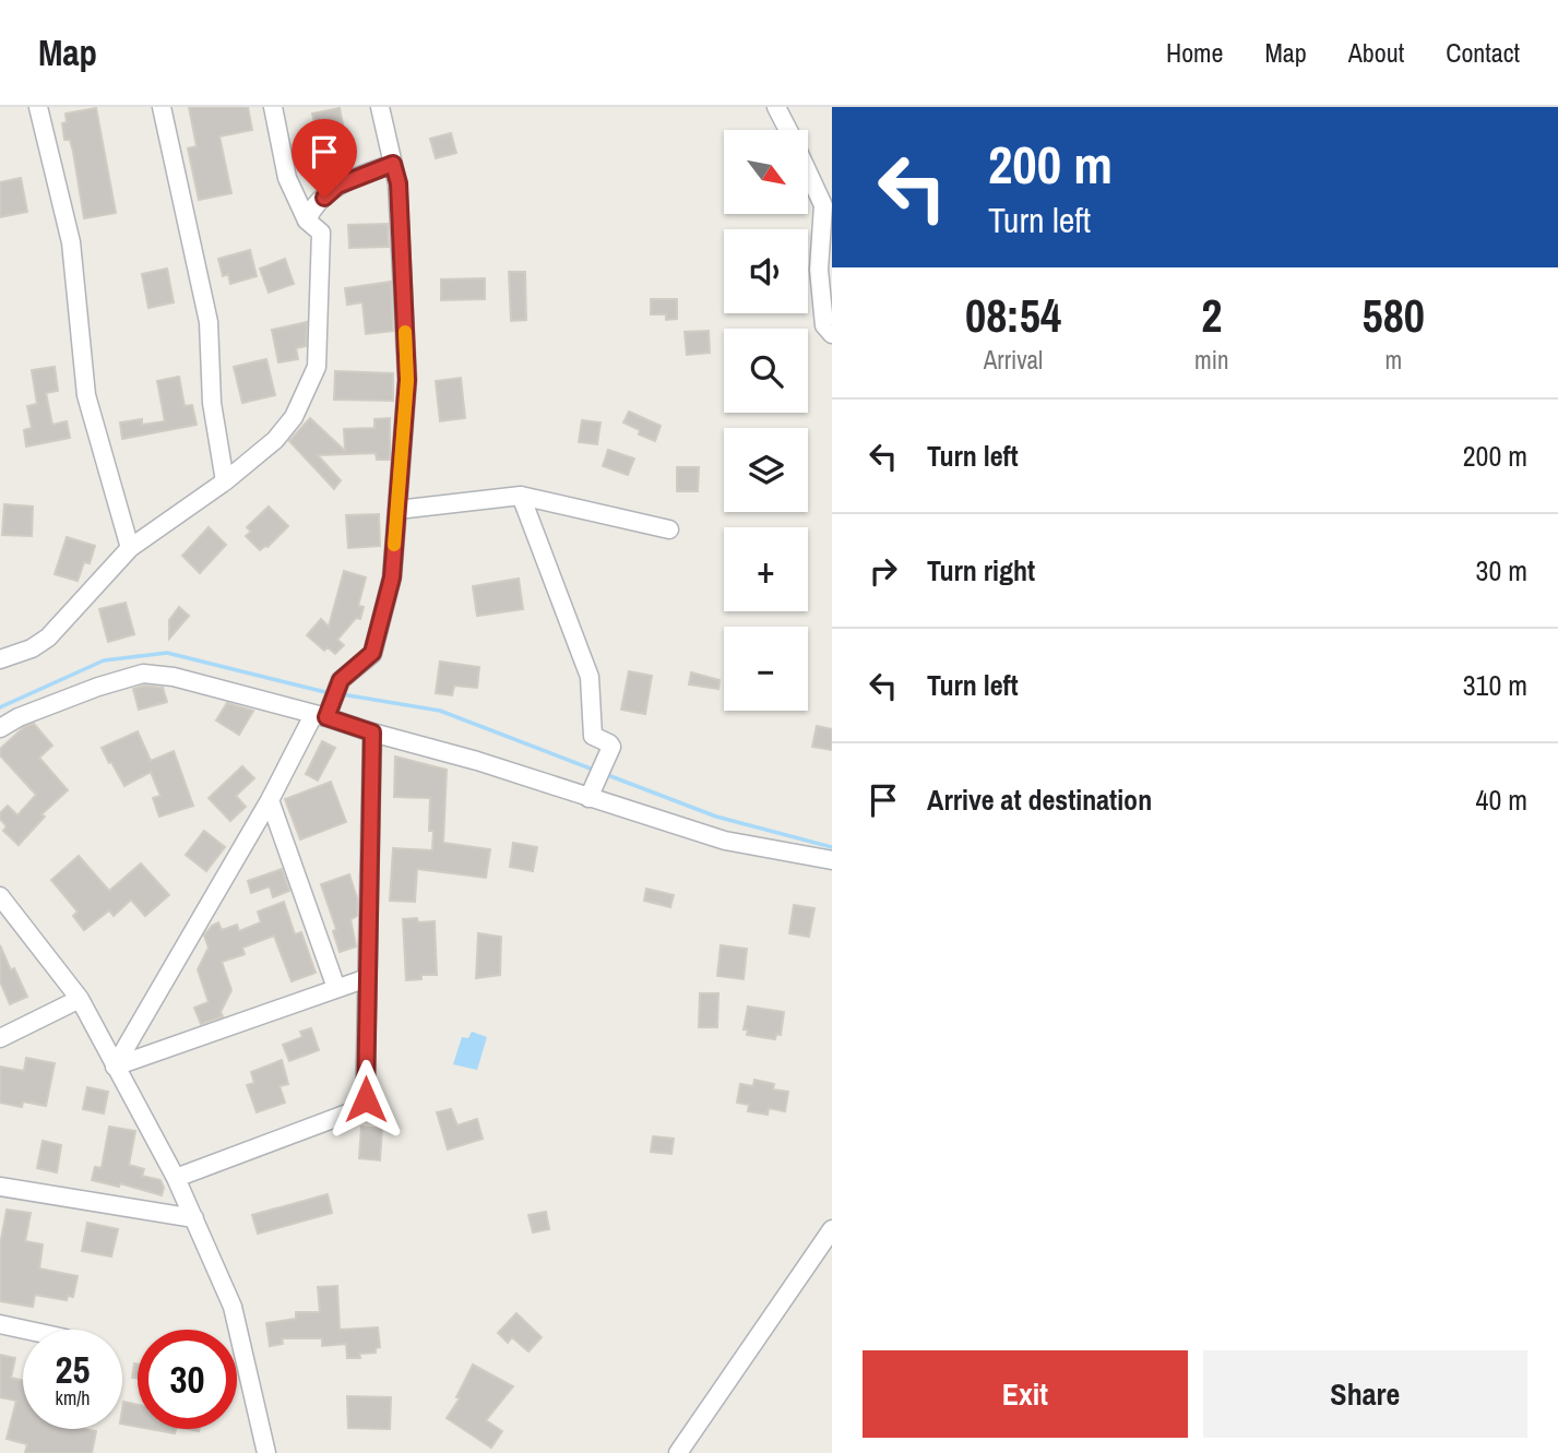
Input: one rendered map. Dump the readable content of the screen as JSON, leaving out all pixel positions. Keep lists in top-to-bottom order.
{
  "north": "bottom right",
  "page": {
    "header": "Map",
    "nav": [
      "Home",
      "Map",
      "About",
      "Contact"
    ],
    "turn": ["200 m", "Turn left"],
    "map_buttons": ["+", "−"],
    "eta": [
      "08:54",
      "Arrival",
      "2",
      "min",
      "580",
      "m"
    ],
    "list": [
      {
        "name": "Turn left",
        "value": "200 m"
      },
      {
        "name": "Turn right",
        "value": "30 m"
      },
      {
        "name": "Turn left",
        "value": "310 m"
      },
      {
        "name": "Arrive at destination",
        "value": "40 m"
      }
    ],
    "speed": "25 km/h",
    "limit": "30",
    "buttons": ["Exit", "Share"]
  }
}
